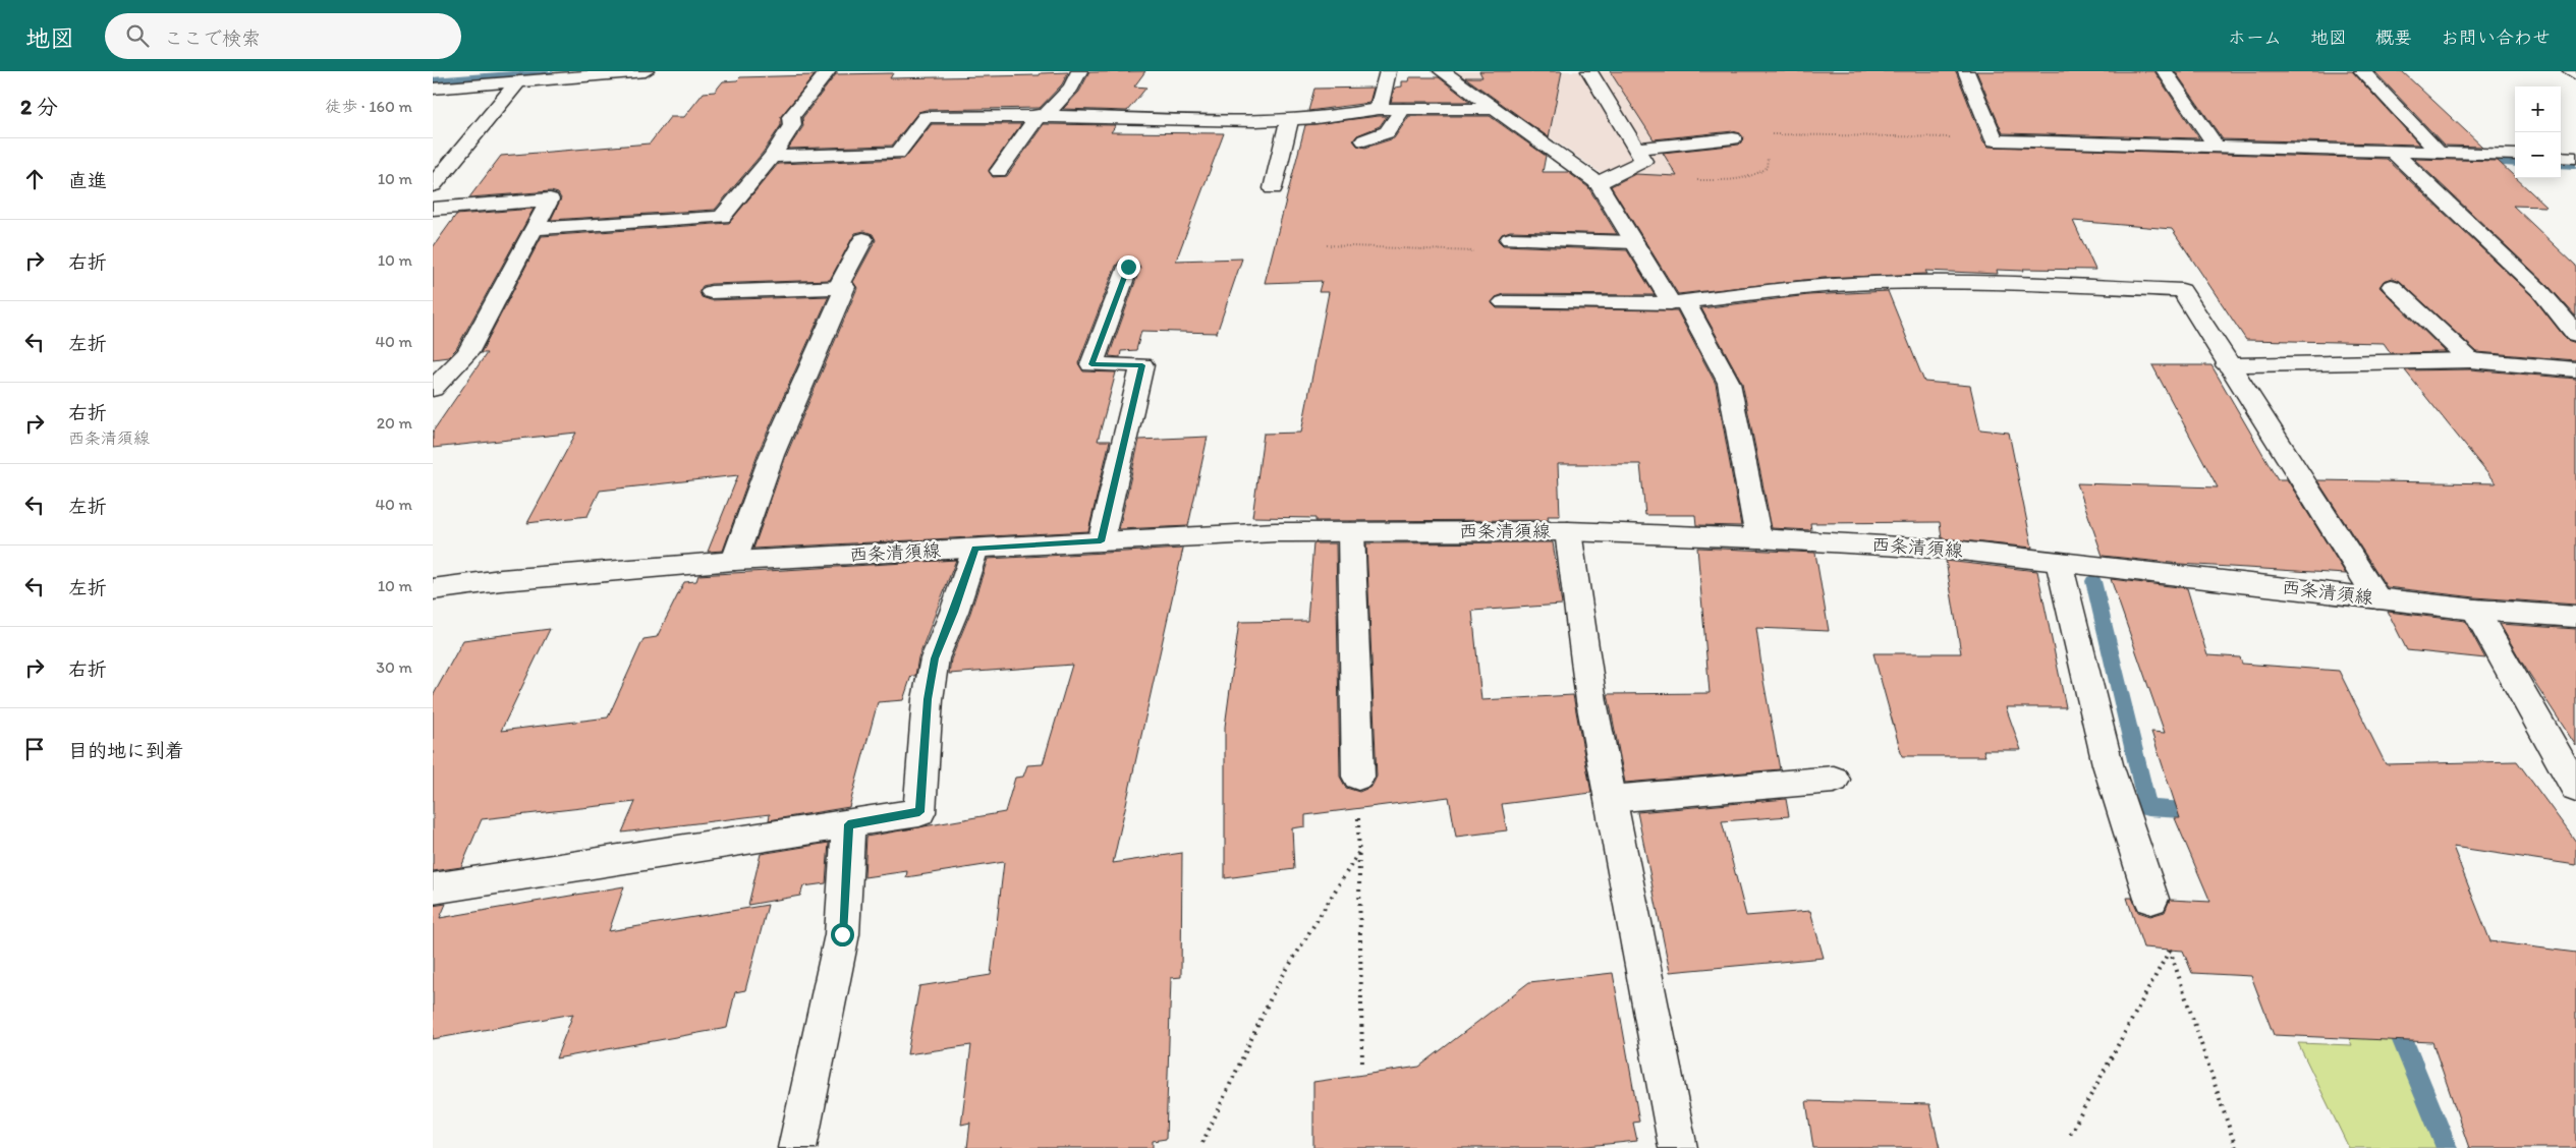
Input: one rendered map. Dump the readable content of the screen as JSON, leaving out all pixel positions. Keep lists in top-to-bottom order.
{
  "streets": {
    "street": ["西条清須線"]
  },
  "page": {
    "header": "地図",
    "search": "ここで検索",
    "nav": [
      "ホーム",
      "地図",
      "概要",
      "お問い合わせ"
    ],
    "heading": ["2 分", "徒歩 · 160 m"],
    "map_buttons": ["+", "−"],
    "list": [
      ["直進", "10 m"],
      ["右折", "10 m"],
      ["左折", "40 m"],
      ["右折", "西条清須線", "20 m"],
      ["左折", "40 m"],
      ["左折", "10 m"],
      ["右折", "30 m"],
      "目的地に到着"
    ]
  }
}
